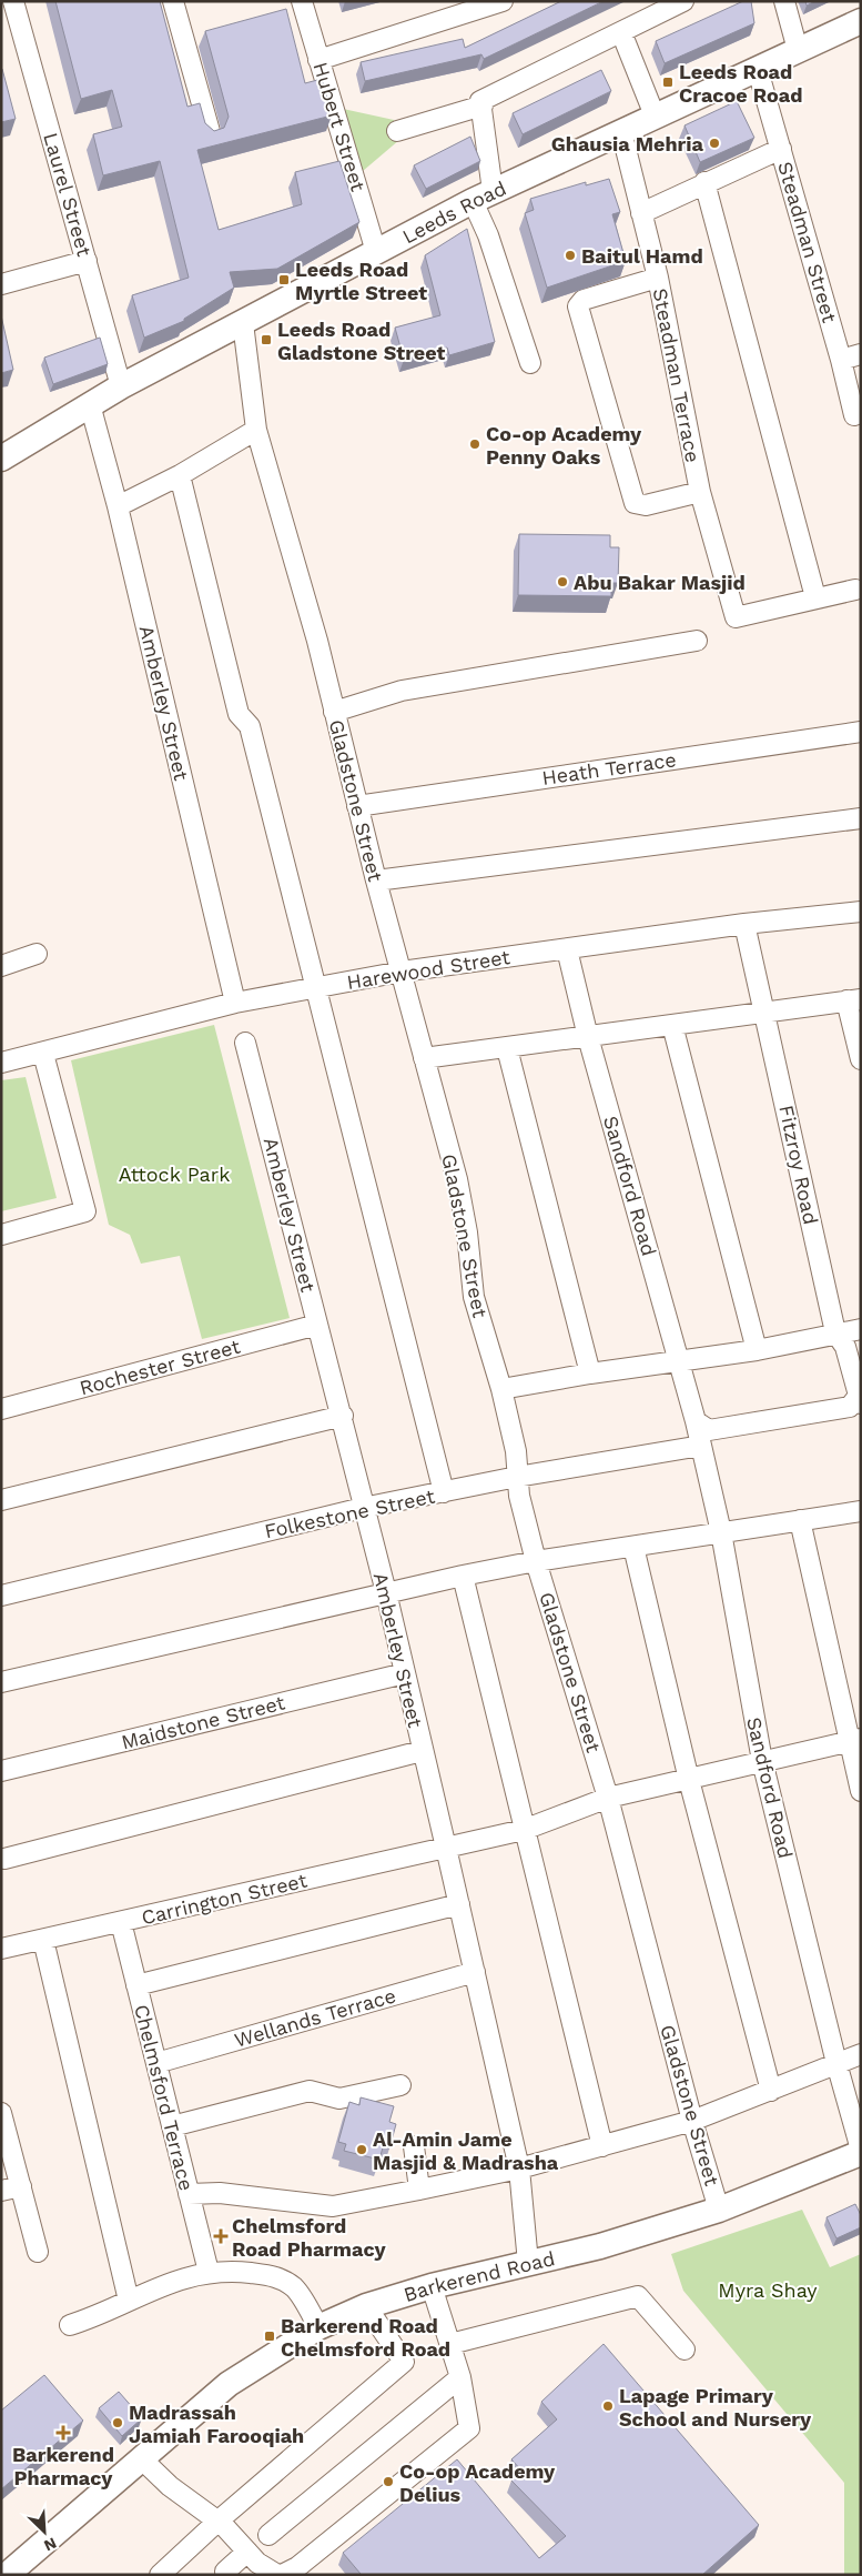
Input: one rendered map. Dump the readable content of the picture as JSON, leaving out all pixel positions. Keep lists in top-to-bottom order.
{
  "streets": {
    "main road": ["Leeds Road", "Barkerend Road"],
    "street": [
      "Hubert Street",
      "Laurel Street",
      "Steadman Street",
      "Steadman Terrace",
      "Amberley Street",
      "Heath Terrace",
      "Gladstone Street",
      "Harewood Street",
      "Fitzroy Road",
      "Sandford Road",
      "Rochester Street",
      "Folkestone Street",
      "Maidstone Street",
      "Carrington Street",
      "Wellands Terrace",
      "Chelmsford Terrace"
    ]
  },
  "crossings": [
    ["Hubert Street", "Leeds Road"],
    ["Laurel Street", "Leeds Road"],
    ["Leeds Road", "Steadman Street"],
    ["Leeds Road", "Steadman Terrace"],
    ["Leeds Road", "Amberley Street"],
    ["Leeds Road", "Gladstone Street"],
    ["Amberley Street", "Harewood Street"],
    ["Amberley Street", "Rochester Street"],
    ["Amberley Street", "Folkestone Street"],
    ["Amberley Street", "Maidstone Street"],
    ["Amberley Street", "Carrington Street"],
    ["Amberley Street", "Wellands Terrace"],
    ["Amberley Street", "Barkerend Road"],
    ["Heath Terrace", "Gladstone Street"],
    ["Gladstone Street", "Harewood Street"],
    ["Gladstone Street", "Folkestone Street"],
    ["Gladstone Street", "Carrington Street"],
    ["Gladstone Street", "Barkerend Road"],
    ["Harewood Street", "Fitzroy Road"],
    ["Harewood Street", "Sandford Road"],
    ["Fitzroy Road", "Folkestone Street"],
    ["Sandford Road", "Folkestone Street"],
    ["Sandford Road", "Carrington Street"],
    ["Sandford Road", "Barkerend Road"],
    ["Carrington Street", "Chelmsford Terrace"],
    ["Wellands Terrace", "Chelmsford Terrace"]
  ],
  "parks": ["Attock Park", "Myra Shay"],
  "places": {
    "transit": [
      "Leeds Road Cracoe Road",
      "Leeds Road Myrtle Street",
      "Leeds Road Gladstone Street",
      "Barkerend Road Chelmsford Road"
    ],
    "other": [
      "Ghausia Mehria",
      "Baitul Hamd",
      "Co-op Academy Penny Oaks",
      "Abu Bakar Masjid",
      "Al-Amin Jame Masjid & Madrasha",
      "Lapage Primary School and Nursery",
      "Madrassah Jamiah Farooqiah",
      "Co-op Academy Delius"
    ],
    "health": ["Chelmsford Road Pharmacy", "Barkerend Pharmacy"]
  },
  "north": "bottom right"
}
